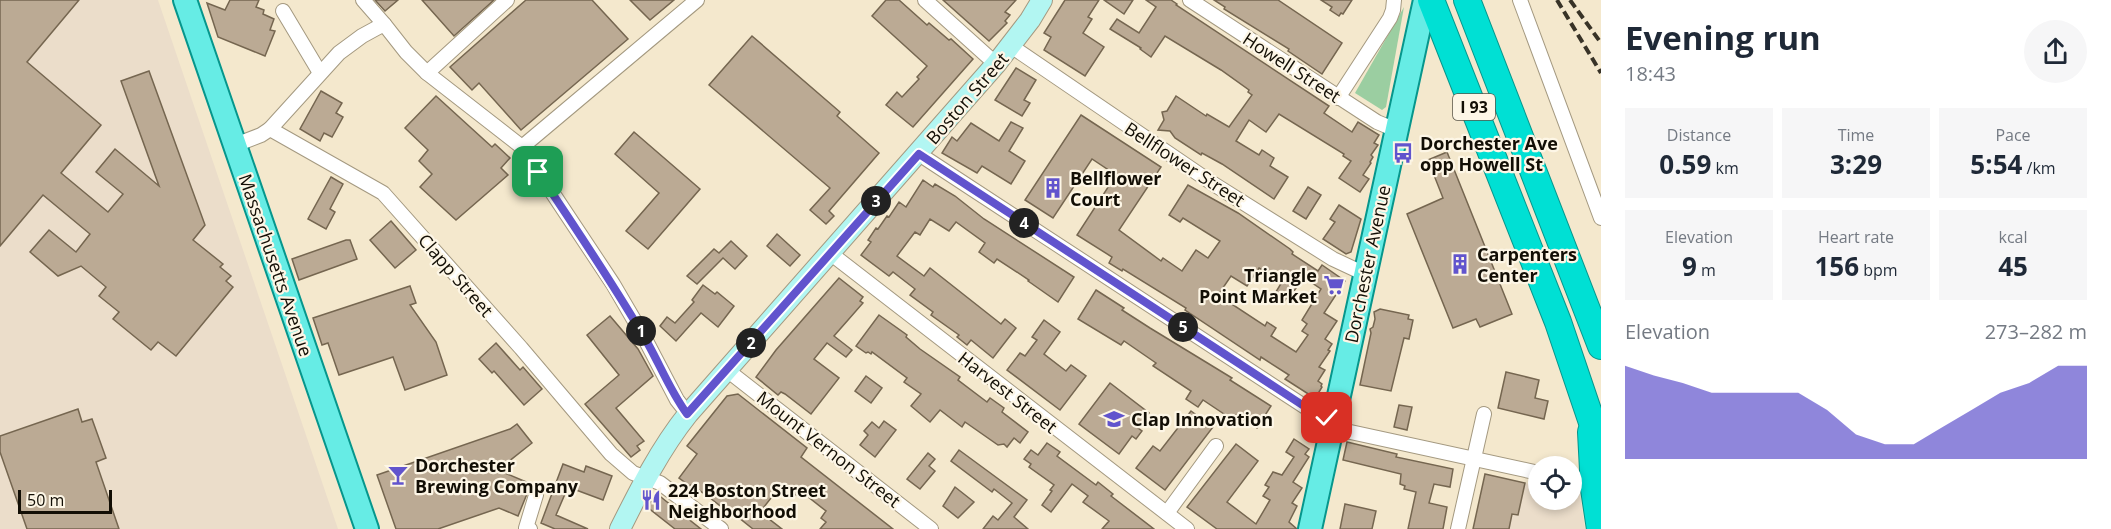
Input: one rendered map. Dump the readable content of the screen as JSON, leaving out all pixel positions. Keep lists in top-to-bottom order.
{
  "streets": {
    "highway": ["I 93"],
    "main road": ["Boston Street", "Dorchester Avenue", "Massachusetts Avenue"],
    "street": [
      "Howell Street",
      "Bellflower Street",
      "Clapp Street",
      "Harvest Street",
      "Mount Vernon Street"
    ]
  },
  "crossings": [
    ["Howell Street", "Dorchester Avenue"],
    ["Boston Street", "Bellflower Street"],
    ["Boston Street", "Clapp Street"],
    ["Boston Street", "Harvest Street"],
    ["Boston Street", "Mount Vernon Street"],
    ["I 93", "Dorchester Avenue"],
    ["Bellflower Street", "Dorchester Avenue"]
  ],
  "places": {
    "bus stop": ["Dorchester Ave opp Howell St"],
    "building": ["Bellflower Court", "Carpenters Center"],
    "supermarket": ["Triangle Point Market"],
    "school or university": ["Clap Innovation"],
    "bar": ["Dorchester Brewing Company"],
    "restaurant": ["224 Boston Street Neighborhood"]
  },
  "scale_bar": "50 m",
  "page": {
    "heading": ["Evening run", "18:43"],
    "stats": [
      ["Distance", "0.59 km"],
      ["Time", "3:29"],
      ["Pace", "5:54 /km"],
      ["Elevation", "9 m"],
      ["Heart rate", "156 bpm"],
      ["kcal", "45"]
    ],
    "pins": [
      "3",
      "4",
      "5",
      "1",
      "2"
    ],
    "chart": ["Elevation", "273–282 m"],
    "scale": "50 m"
  }
}
